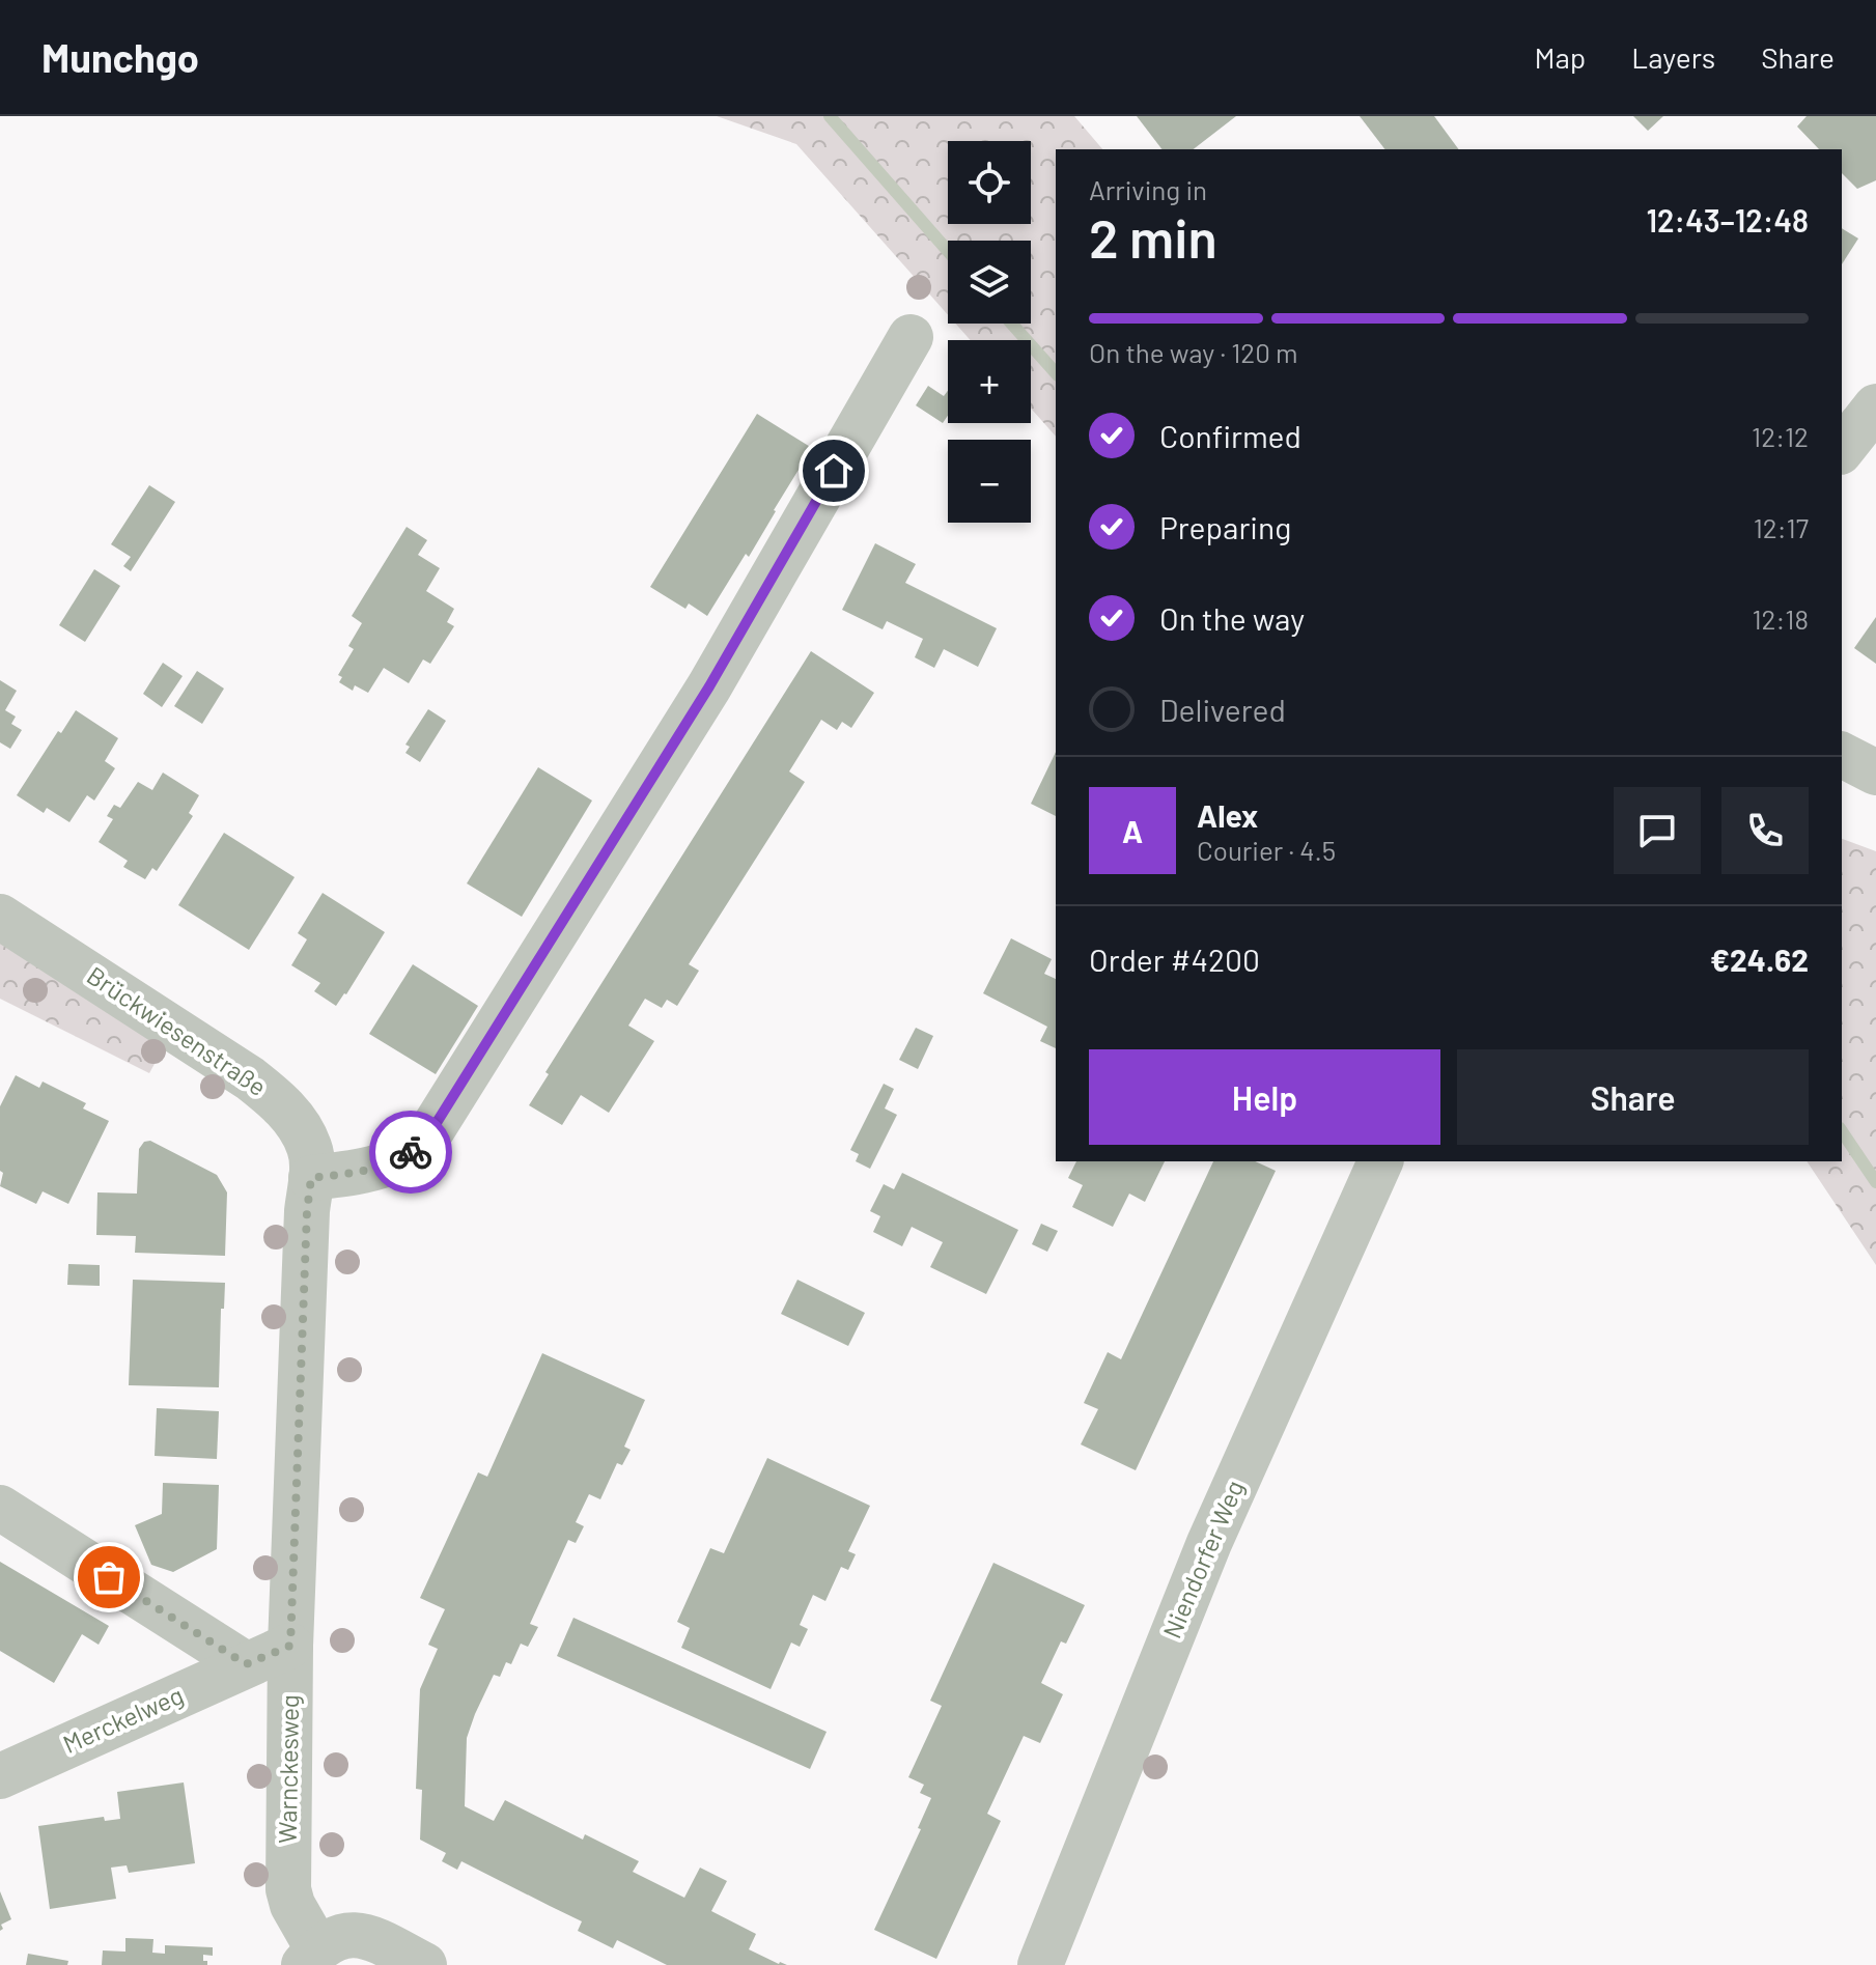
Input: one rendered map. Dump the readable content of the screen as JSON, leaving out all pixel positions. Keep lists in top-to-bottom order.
{
  "streets": {
    "street": [
      "Brückwiesenstraße",
      "Niendorfer Weg",
      "Merckelweg",
      "Warnckesweg"
    ]
  },
  "crossings": [
    ["Brückwiesenstraße", "Warnckesweg"],
    ["Merckelweg", "Warnckesweg"]
  ],
  "page": {
    "header": "Munchgo",
    "nav": ["Map", "Layers", "Share"],
    "map_buttons": ["+", "−"],
    "heading": ["2 min", "Arriving in", "12:43–12:48"],
    "panel": [
      "Alex",
      "Courier · 4.5",
      "Order #4200",
      "€24.62"
    ],
    "bar": "On the way · 120 m",
    "list": [
      ["Confirmed", "12:12"],
      ["Preparing", "12:17"],
      ["On the way", "12:18"],
      "Delivered"
    ],
    "round": "A",
    "buttons": ["Help", "Share"]
  }
}
